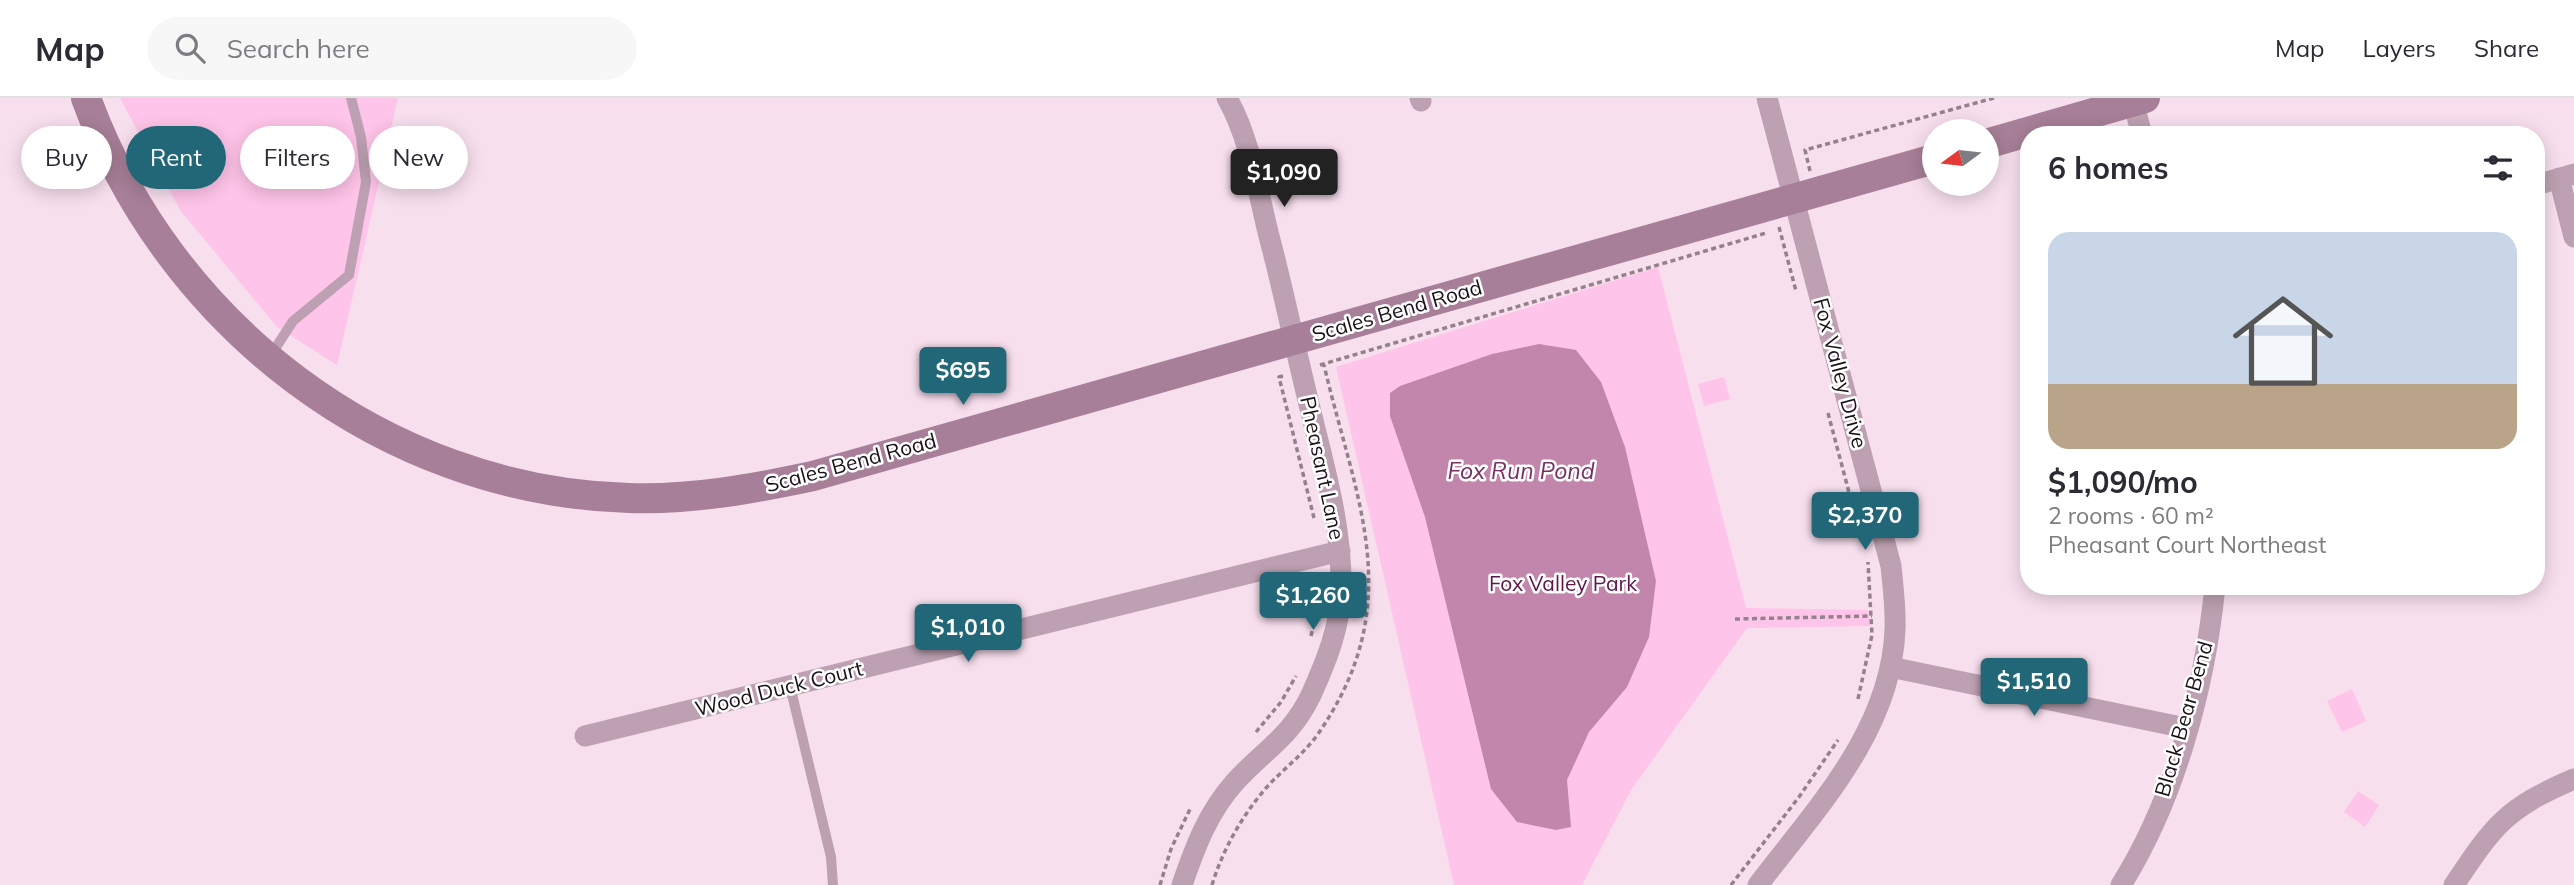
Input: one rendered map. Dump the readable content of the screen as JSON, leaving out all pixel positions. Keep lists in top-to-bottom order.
{
  "streets": {
    "street": [
      "Scales Bend Road",
      "Fox Valley Drive",
      "Pheasant Lane",
      "Wood Duck Court",
      "Black Bear Bend"
    ]
  },
  "crossings": [
    ["Scales Bend Road", "Fox Valley Drive"],
    ["Scales Bend Road", "Pheasant Lane"],
    ["Pheasant Lane", "Wood Duck Court"]
  ],
  "water": ["Fox Run Pond"],
  "parks": ["Fox Valley Park"],
  "north": "left",
  "page": {
    "header": "Map",
    "search": "Search here",
    "nav": ["Map", "Layers", "Share"],
    "chip": [
      "Buy",
      "Rent",
      "Filters",
      "New"
    ],
    "heading": "6 homes",
    "price": [
      "$1,090",
      "$695",
      "$2,370",
      "$1,260",
      "$1,010",
      "$1,510"
    ],
    "list": [
      {
        "name": "$1,090/mo",
        "note": "2 rooms · 60 m² · Pheasant Court Northeast"
      }
    ]
  }
}
